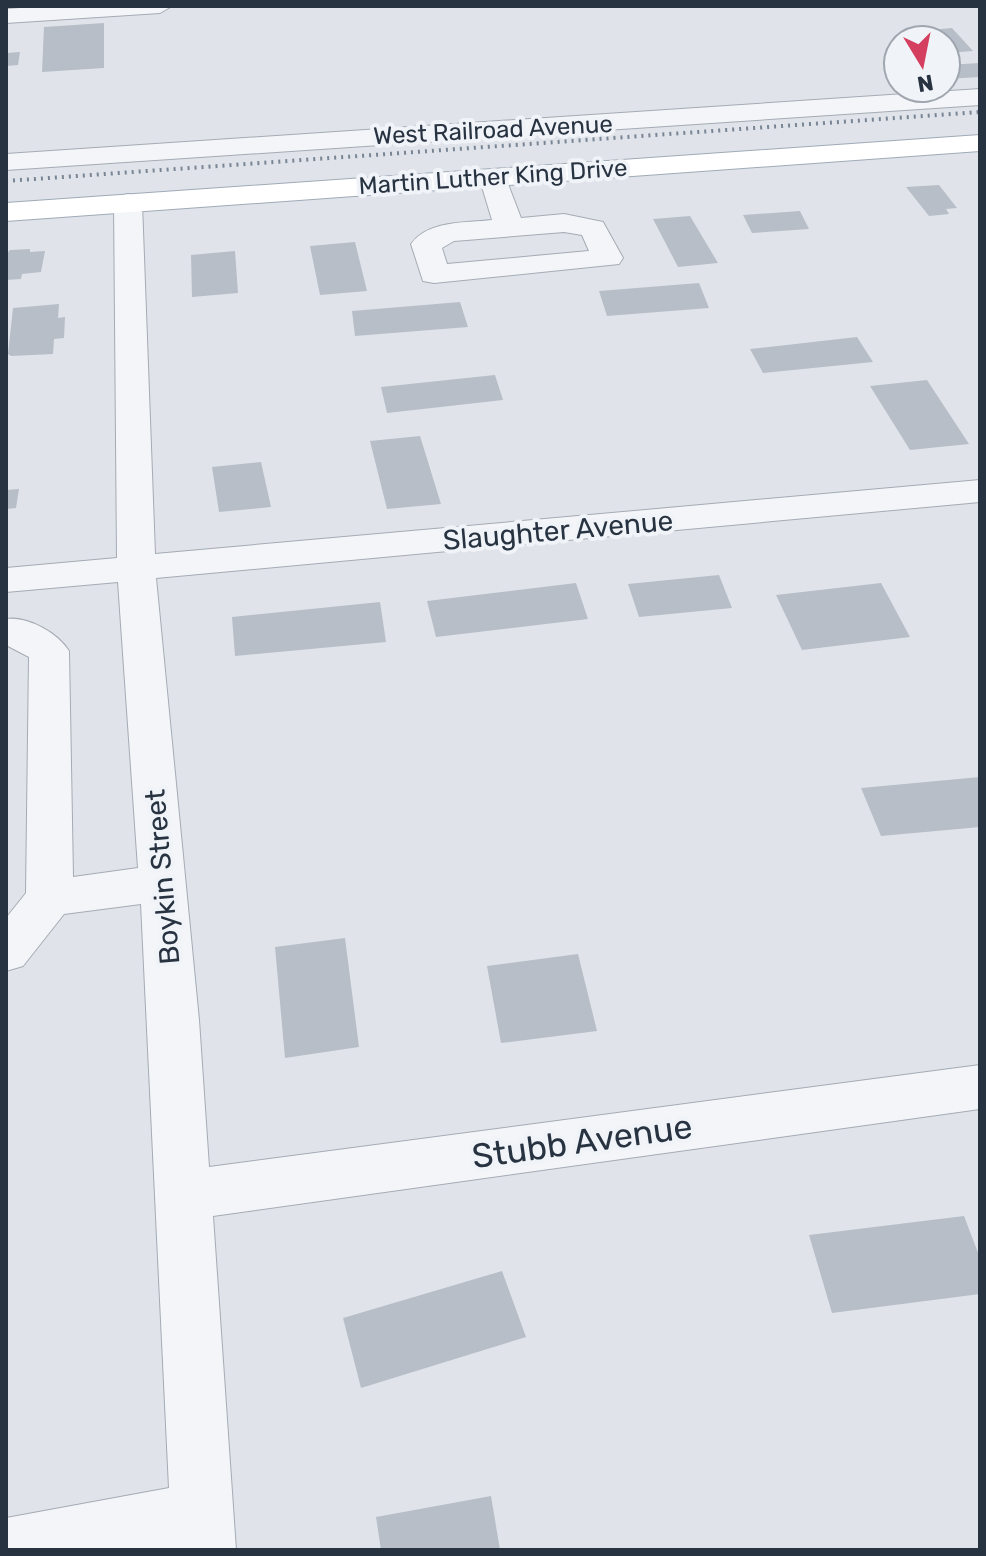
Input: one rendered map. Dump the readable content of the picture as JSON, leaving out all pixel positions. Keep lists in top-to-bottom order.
{
  "streets": {
    "main road": ["Martin Luther King Drive"],
    "street": [
      "West Railroad Avenue",
      "Slaughter Avenue",
      "Boykin Street",
      "Stubb Avenue"
    ]
  },
  "crossings": [
    ["Martin Luther King Drive", "Boykin Street"],
    ["Slaughter Avenue", "Boykin Street"],
    ["Boykin Street", "Stubb Avenue"]
  ],
  "north": "bottom"
}
